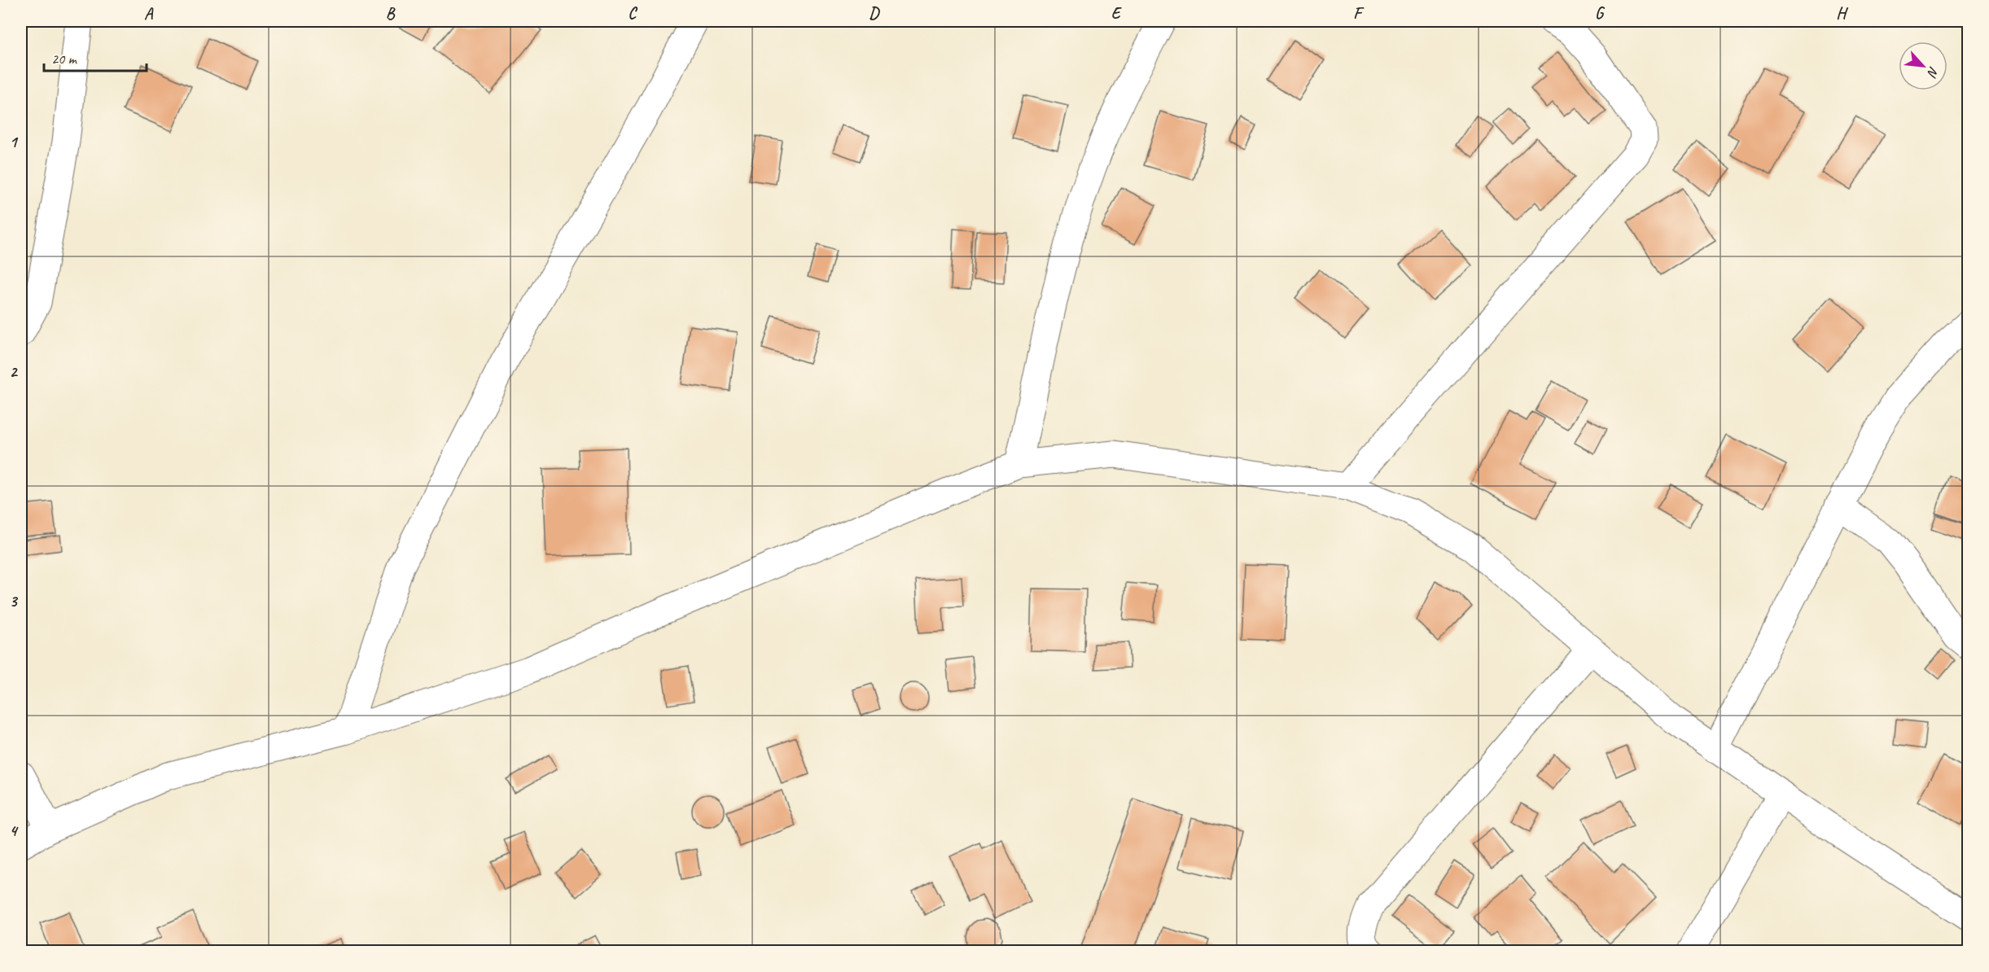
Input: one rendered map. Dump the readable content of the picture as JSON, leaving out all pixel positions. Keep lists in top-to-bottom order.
{
  "scale_bar": "20 m",
  "north": "bottom right",
  "grid": {
    "columns": [
      "A",
      "B",
      "C",
      "D",
      "E",
      "F",
      "G",
      "H"
    ],
    "rows": [
      "1",
      "2",
      "3",
      "4"
    ]
  }
}
